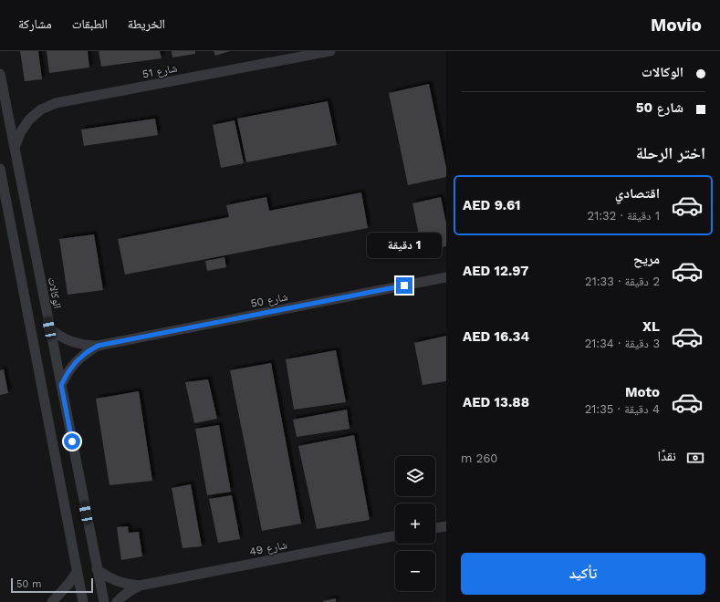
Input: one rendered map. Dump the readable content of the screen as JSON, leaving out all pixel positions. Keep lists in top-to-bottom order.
{
  "streets": {
    "street": [
      "شارع 51",
      "الوكالات",
      "شارع 50",
      "شارع 49"
    ]
  },
  "crossings": [
    ["شارع 51", "الوكالات"],
    ["الوكالات", "شارع 50"],
    ["الوكالات", "شارع 49"]
  ],
  "scale_bar": "50 m",
  "page": {
    "header": "Movio",
    "nav": ["الخريطة", "الطبقات", "مشاركة"],
    "banner": ["الوكالات", "شارع 50"],
    "heading": "اختر الرحلة",
    "list": [
      {
        "name": "اقتصادي",
        "note": "1 دقيقة · 21:32",
        "value": "AED 9.61"
      },
      {
        "name": "مريح",
        "note": "2 دقيقة · 21:33",
        "value": "AED 12.97"
      },
      {
        "name": "XL",
        "note": "3 دقيقة · 21:34",
        "value": "AED 16.34"
      },
      {
        "name": "Moto",
        "note": "4 دقيقة · 21:35",
        "value": "AED 13.88"
      }
    ],
    "bubble": "1 دقيقة",
    "pay": ["نقدًا", "260 m"],
    "map_buttons": ["+", "−"],
    "buttons": "تأكيد",
    "scale": "50 m"
  }
}
